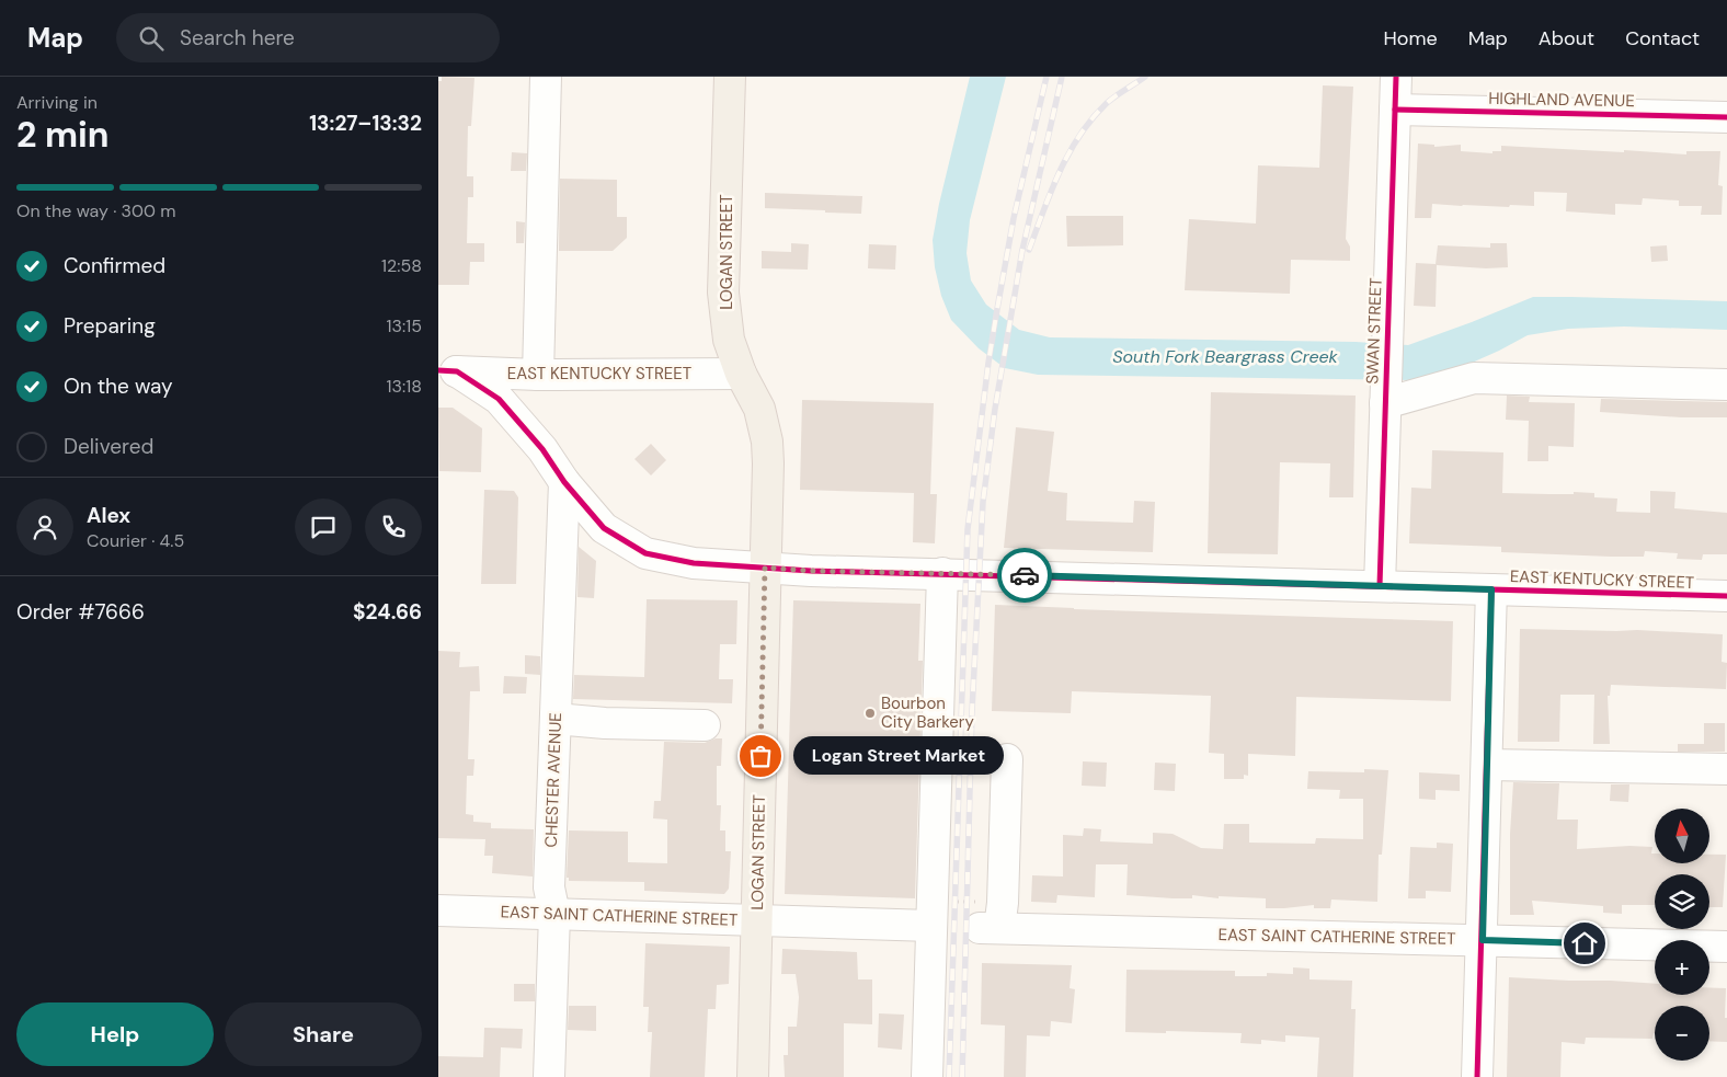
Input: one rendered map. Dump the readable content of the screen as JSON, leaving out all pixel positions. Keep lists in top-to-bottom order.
{
  "streets": {
    "main road": ["LOGAN STREET"],
    "street": [
      "HIGHLAND AVENUE",
      "SWAN STREET",
      "EAST KENTUCKY STREET",
      "CHESTER AVENUE",
      "EAST SAINT CATHERINE STREET"
    ]
  },
  "crossings": [
    ["HIGHLAND AVENUE", "SWAN STREET"],
    ["LOGAN STREET", "EAST KENTUCKY STREET"],
    ["LOGAN STREET", "EAST SAINT CATHERINE STREET"],
    ["SWAN STREET", "EAST KENTUCKY STREET"],
    ["EAST KENTUCKY STREET", "CHESTER AVENUE"],
    ["CHESTER AVENUE", "EAST SAINT CATHERINE STREET"]
  ],
  "water": ["South Fork Beargrass Creek"],
  "places": ["Bourbon City Barkery", "Logan Street Market"],
  "north": "top",
  "page": {
    "header": "Map",
    "search": "Search here",
    "nav": [
      "Home",
      "Map",
      "About",
      "Contact"
    ],
    "heading": ["2 min", "Arriving in", "13:27–13:32"],
    "panel": [
      "Alex",
      "Courier · 4.5",
      "Order #7666",
      "$24.66"
    ],
    "bar": "On the way · 300 m",
    "list": [
      ["Confirmed", "12:58"],
      ["Preparing", "13:15"],
      ["On the way", "13:18"],
      "Delivered"
    ],
    "bubble": "Logan Street Market",
    "map_buttons": ["+", "−"],
    "buttons": ["Help", "Share"]
  }
}
